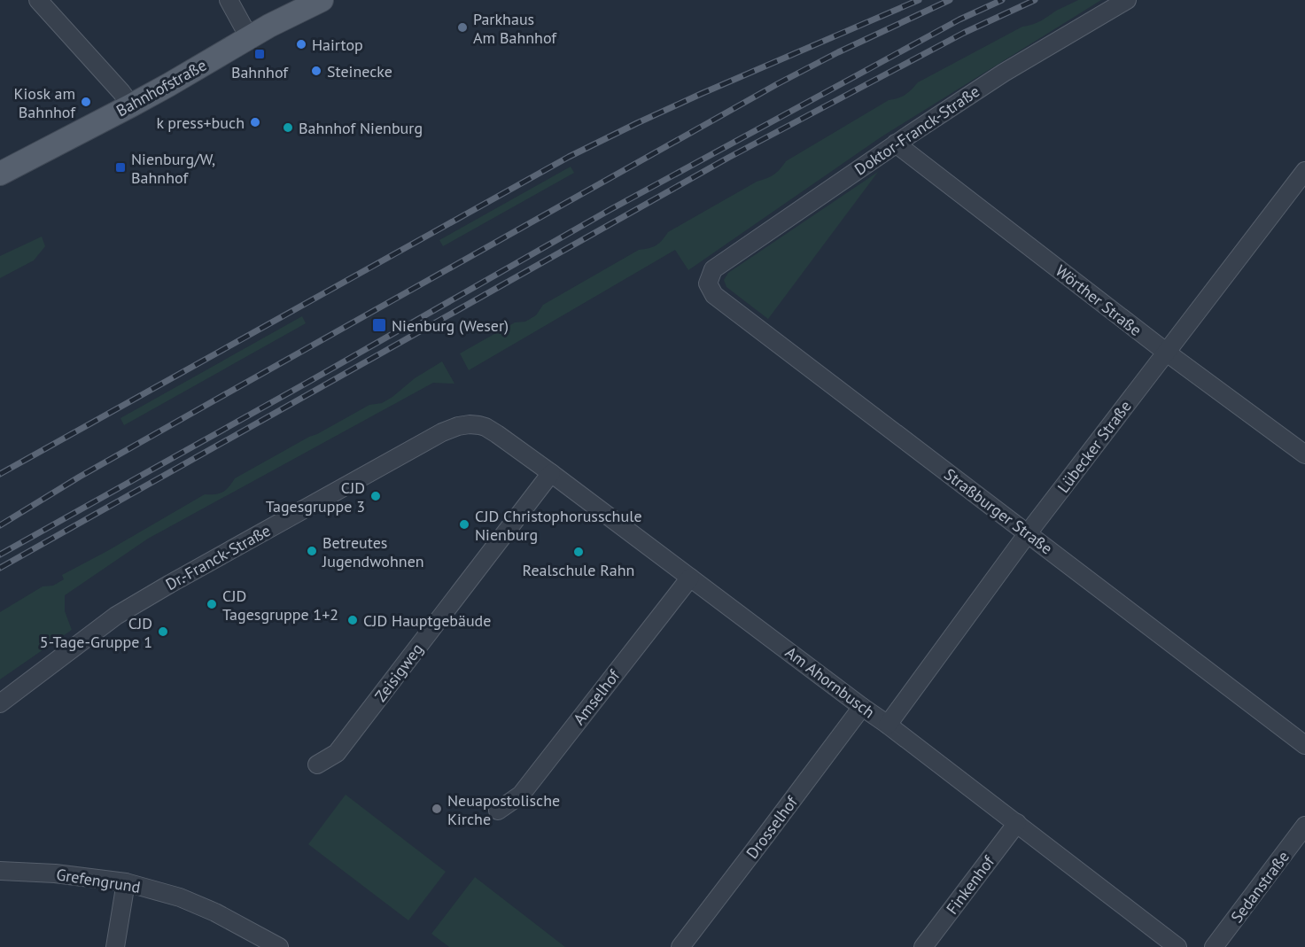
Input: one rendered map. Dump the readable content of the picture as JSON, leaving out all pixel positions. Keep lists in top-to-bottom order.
{
  "streets": {
    "main road": ["Bahnhofstraße"],
    "street": [
      "Doktor-Franck-Straße",
      "Wörther Straße",
      "Lübecker Straße",
      "Straßburger Straße",
      "Dr.-Franck-Straße",
      "Zeisigweg",
      "Am Ahornbusch",
      "Amselhof",
      "Drosselhof",
      "Grefengrund",
      "Finkenhof",
      "Sedanstraße"
    ]
  },
  "crossings": [
    ["Doktor-Franck-Straße", "Wörther Straße"],
    ["Doktor-Franck-Straße", "Straßburger Straße"],
    ["Wörther Straße", "Lübecker Straße"],
    ["Lübecker Straße", "Straßburger Straße"],
    ["Lübecker Straße", "Am Ahornbusch"],
    ["Dr.-Franck-Straße", "Am Ahornbusch"],
    ["Zeisigweg", "Am Ahornbusch"],
    ["Am Ahornbusch", "Amselhof"],
    ["Am Ahornbusch", "Drosselhof"],
    ["Am Ahornbusch", "Finkenhof"]
  ],
  "places": {
    "other": [
      "Parkhaus Am Bahnhof",
      "Hairtop",
      "Steinecke",
      "Kiosk am Bahnhof",
      "k press+buch",
      "Bahnhof Nienburg",
      "CJD Tagesgruppe 3",
      "CJD Christophorusschule Nienburg",
      "Betreutes Jugendwohnen",
      "Realschule Rahn",
      "CJD Tagesgruppe 1+2",
      "CJD Hauptgebäude",
      "CJD 5-Tage-Gruppe 1",
      "Neuapostolische Kirche"
    ],
    "transit": ["Bahnhof", "Nienburg/W, Bahnhof", "Nienburg (Weser)"]
  }
}
